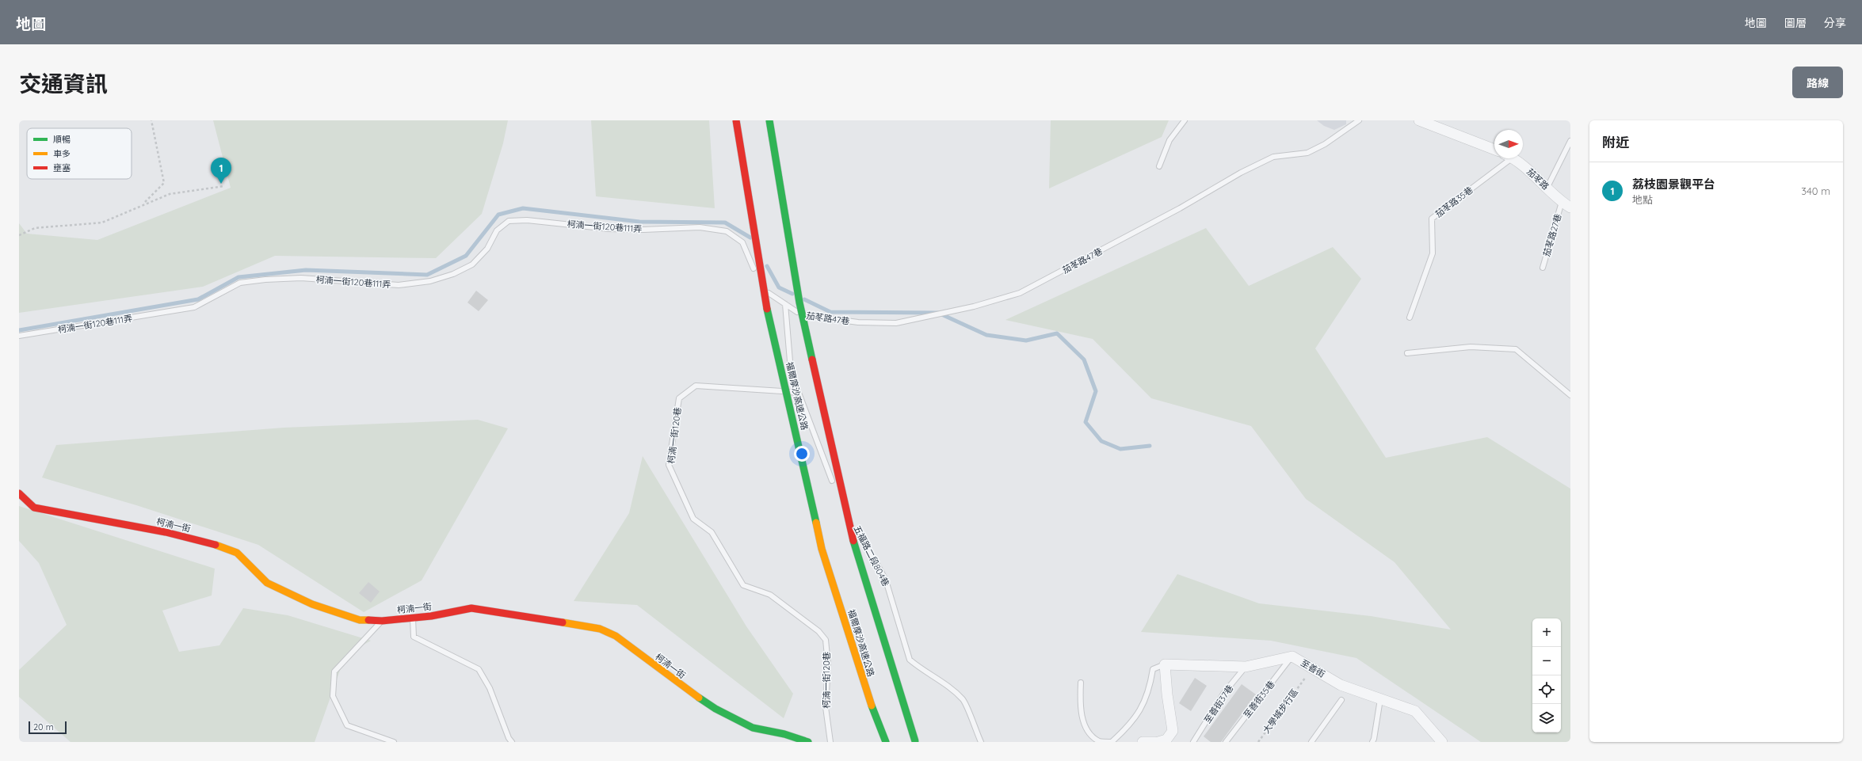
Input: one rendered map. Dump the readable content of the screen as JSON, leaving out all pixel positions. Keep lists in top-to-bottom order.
{
  "streets": {
    "main road": ["福爾摩沙高速公路", "柯湳一街"],
    "street": ["茄苳路", "至善街"],
    "lane": [
      "茄苳路35巷",
      "柯湳一街120巷111弄",
      "茄苳路27巷",
      "茄苳路47巷",
      "柯湳一街120巷",
      "五福路二段804巷",
      "至善街35巷",
      "至善街37巷"
    ],
    "path": ["大學城步行區"]
  },
  "crossings": [
    ["茄苳路", "茄苳路27巷"],
    ["柯湳一街120巷111弄", "茄苳路47巷"],
    ["柯湳一街120巷", "五福路二段804巷"],
    ["至善街", "至善街35巷"],
    ["至善街", "至善街37巷"]
  ],
  "legend": ["順暢", "車多", "壅塞"],
  "scale_bar": "20 m",
  "north": "right",
  "page": {
    "header": "地圖",
    "nav": ["地圖", "圖層", "分享"],
    "title": "交通資訊",
    "buttons": "路線",
    "heading": "附近",
    "pins": "1",
    "list": [
      {
        "mark": "1",
        "name": "荔枝園景觀平台",
        "note": "地點",
        "value": "340 m"
      }
    ],
    "map_buttons": ["+", "−"],
    "scale": "20 m"
  }
}
